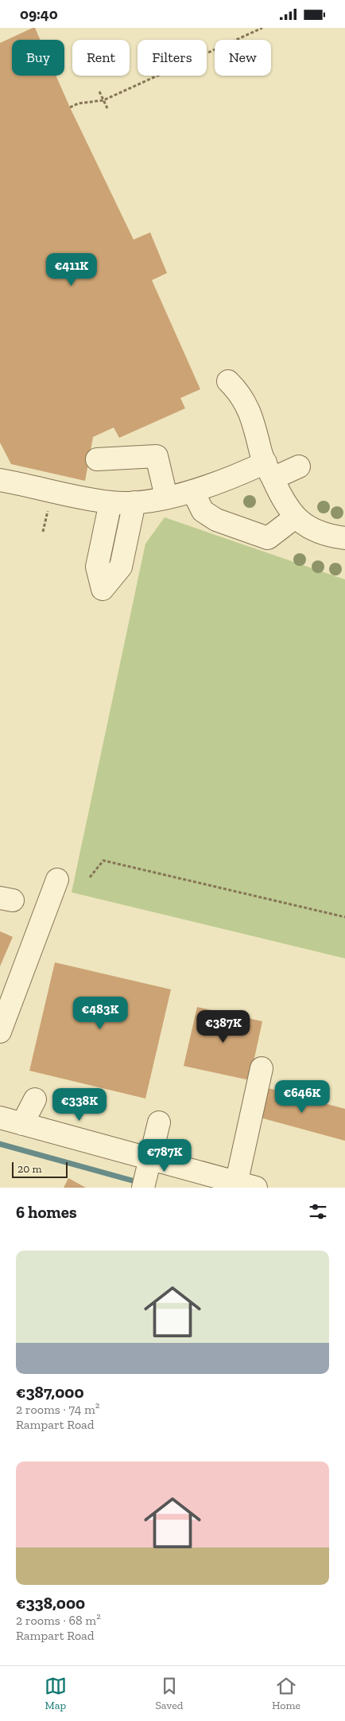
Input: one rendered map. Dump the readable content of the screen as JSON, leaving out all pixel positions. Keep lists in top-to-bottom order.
{
  "scale_bar": "20 m",
  "page": {
    "status": "09:40",
    "chip": [
      "Buy",
      "Rent",
      "Filters",
      "New"
    ],
    "price": [
      "€411K",
      "€483K",
      "€387K",
      "€646K",
      "€338K",
      "€787K"
    ],
    "scale": "20 m",
    "heading": "6 homes",
    "list": [
      {
        "name": "€387,000",
        "note": "2 rooms · 74 m² · Rampart Road"
      },
      {
        "name": "€338,000",
        "note": "2 rooms · 68 m² · Rampart Road"
      }
    ],
    "tabs": ["Map", "Saved", "Home"]
  }
}
